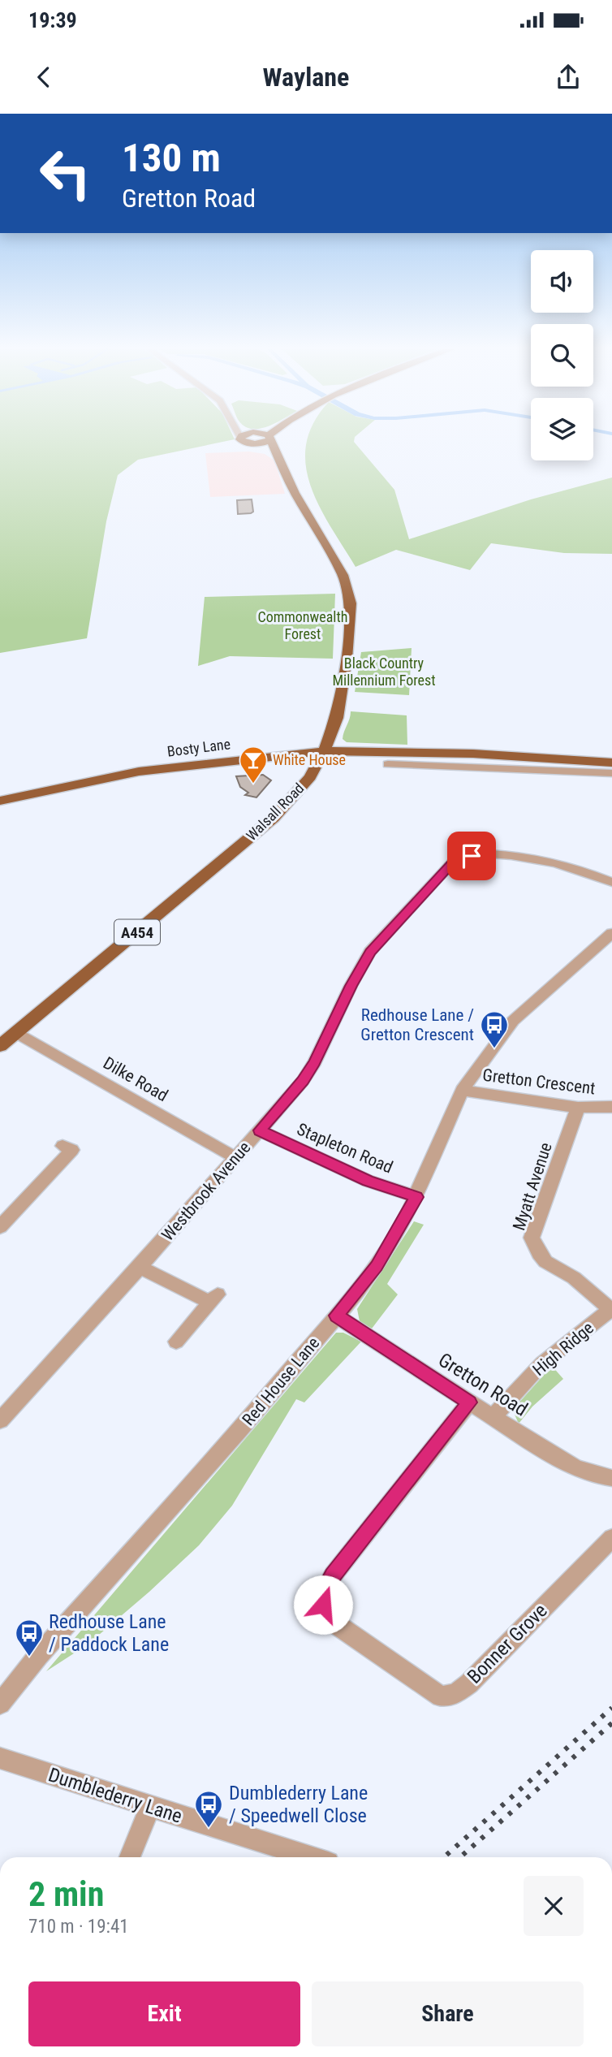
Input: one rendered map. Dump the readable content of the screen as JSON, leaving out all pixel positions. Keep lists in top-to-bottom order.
{
  "streets": {
    "main road": ["Bosty Lane", "Walsall Road", "A454"],
    "street": [
      "Dilke Road",
      "Gretton Crescent",
      "Stapleton Road",
      "Myatt Avenue",
      "Westbrook Avenue",
      "High Ridge",
      "Red House Lane",
      "Gretton Road",
      "Bonner Grove",
      "Dumblederry Lane"
    ]
  },
  "crossings": [
    ["Bosty Lane", "Walsall Road"],
    ["Walsall Road", "Dilke Road"],
    ["Dilke Road", "Westbrook Avenue"],
    ["Gretton Crescent", "Myatt Avenue"],
    ["Gretton Crescent", "Red House Lane"],
    ["Stapleton Road", "Westbrook Avenue"],
    ["Stapleton Road", "Red House Lane"],
    ["Myatt Avenue", "High Ridge"],
    ["High Ridge", "Gretton Road"],
    ["Red House Lane", "Gretton Road"],
    ["Gretton Road", "Bonner Grove"]
  ],
  "parks": ["Commonwealth Forest", "Black Country Millennium Forest"],
  "places": {
    "bar": ["White House"],
    "bus stop": ["Redhouse Lane / Gretton Crescent", "Redhouse Lane / Paddock Lane", "Dumblederry Lane / Speedwell Close"]
  },
  "page": {
    "status": "19:39",
    "header": "Waylane",
    "turn": ["130 m", "Gretton Road"],
    "heading": ["2 min", "710 m · 19:41"],
    "buttons": ["Exit", "Share"]
  }
}
